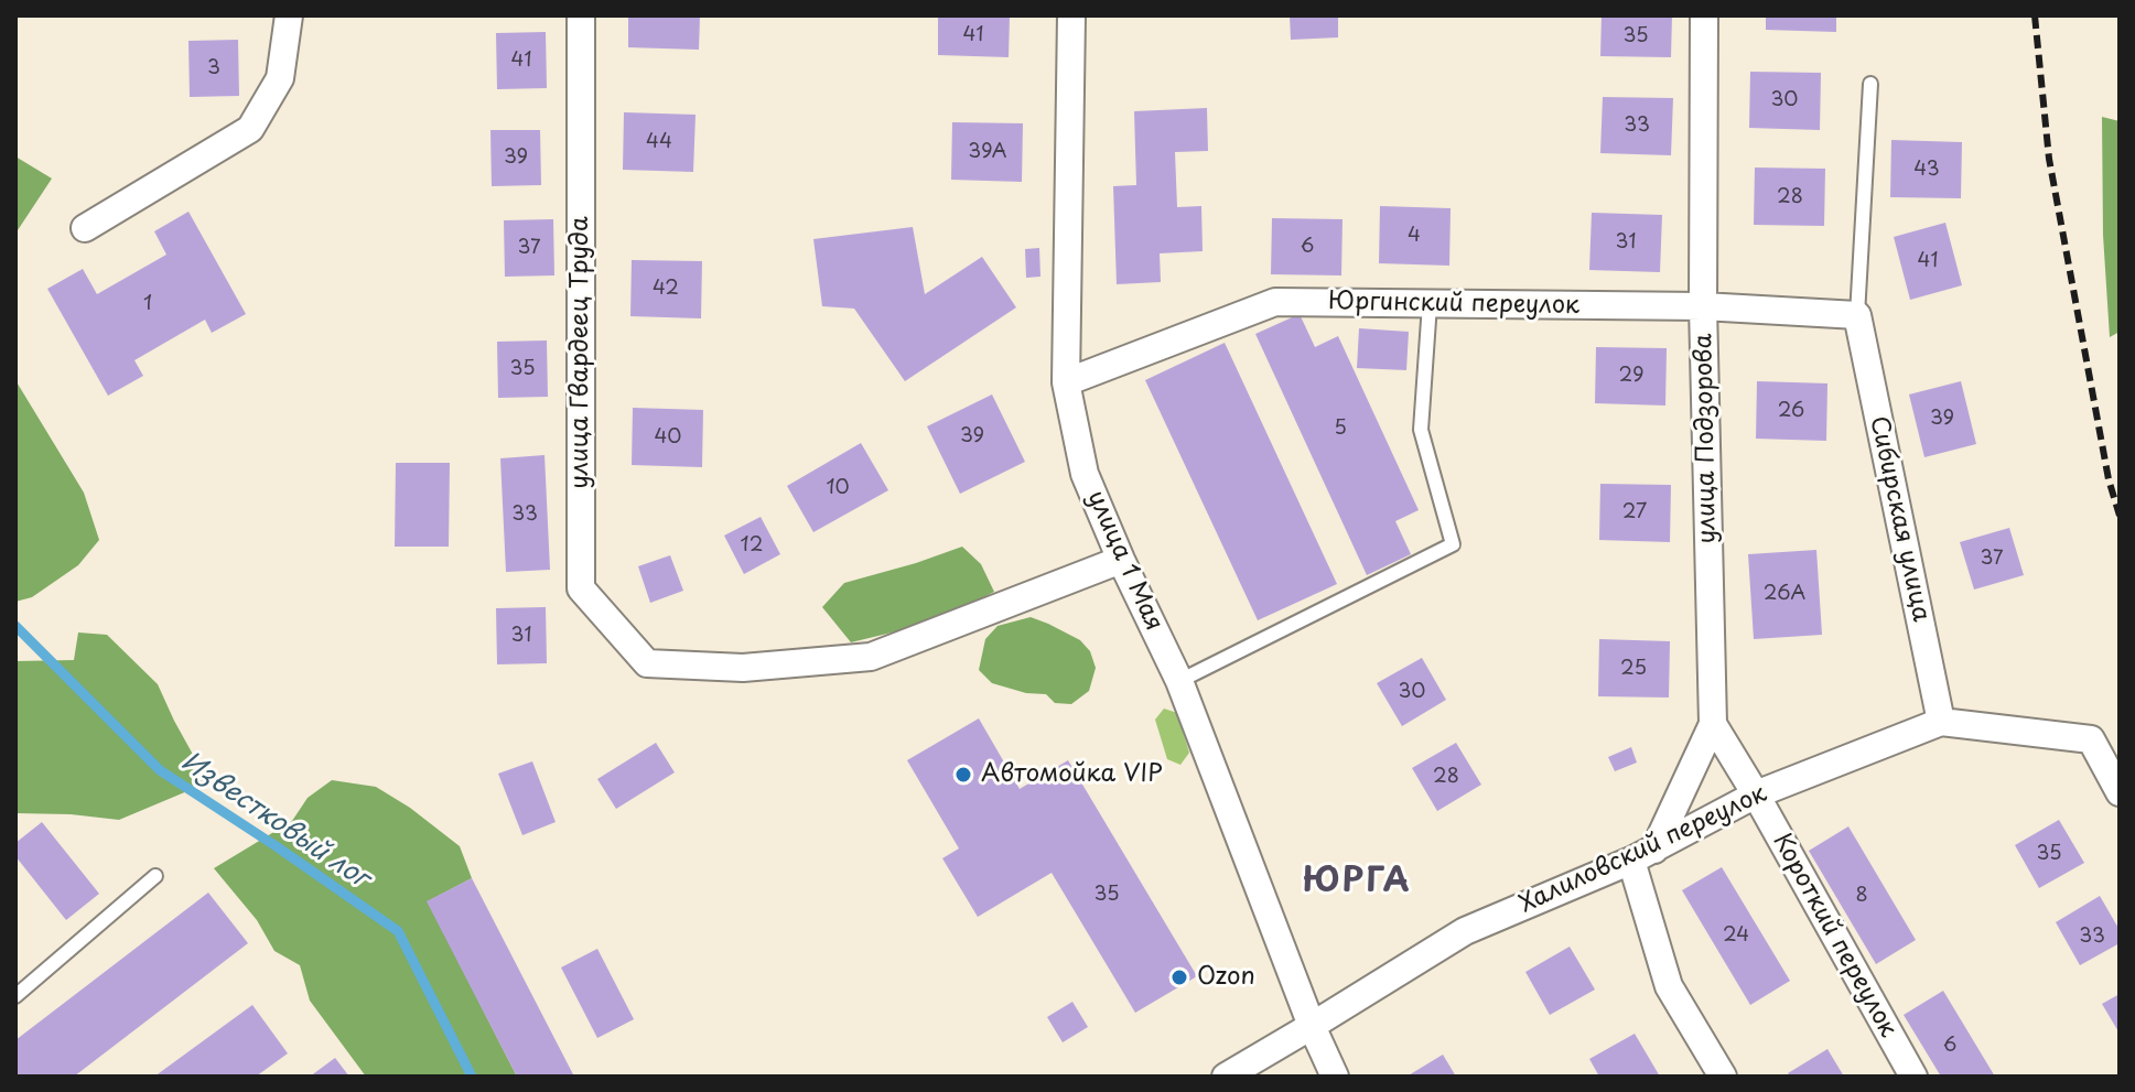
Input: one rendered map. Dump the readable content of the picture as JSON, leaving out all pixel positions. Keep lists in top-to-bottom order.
{
  "streets": {
    "street": [
      "Юргинский переулок",
      "улица Гвардеец Труда",
      "улица Подзорова",
      "Сибирская улица",
      "улица 1 Мая",
      "Халиловский переулок",
      "Короткий переулок"
    ]
  },
  "crossings": [
    ["Юргинский переулок", "улица Подзорова"],
    ["Юргинский переулок", "Сибирская улица"],
    ["Юргинский переулок", "улица 1 Мая"],
    ["улица Гвардеец Труда", "улица 1 Мая"],
    ["улица Подзорова", "Халиловский переулок"],
    ["улица Подзорова", "Короткий переулок"],
    ["Сибирская улица", "Халиловский переулок"],
    ["улица 1 Мая", "Халиловский переулок"],
    ["Халиловский переулок", "Короткий переулок"]
  ],
  "districts": ["ЮРГА"],
  "water": ["Известковый лог"],
  "places": ["Автомойка VIP", "Ozon"],
  "house_numbers": [
    "41",
    "35",
    "41",
    "3",
    "30",
    "33",
    "44",
    "39А",
    "39",
    "43",
    "28",
    "4",
    "31",
    "6",
    "37",
    "41",
    "42",
    "1",
    "35",
    "29",
    "26",
    "39",
    "5",
    "39",
    "40",
    "10",
    "27",
    "33",
    "12",
    "37",
    "26А",
    "31",
    "25",
    "30",
    "28",
    "35",
    "35",
    "8",
    "24",
    "33",
    "6"
  ]
}
